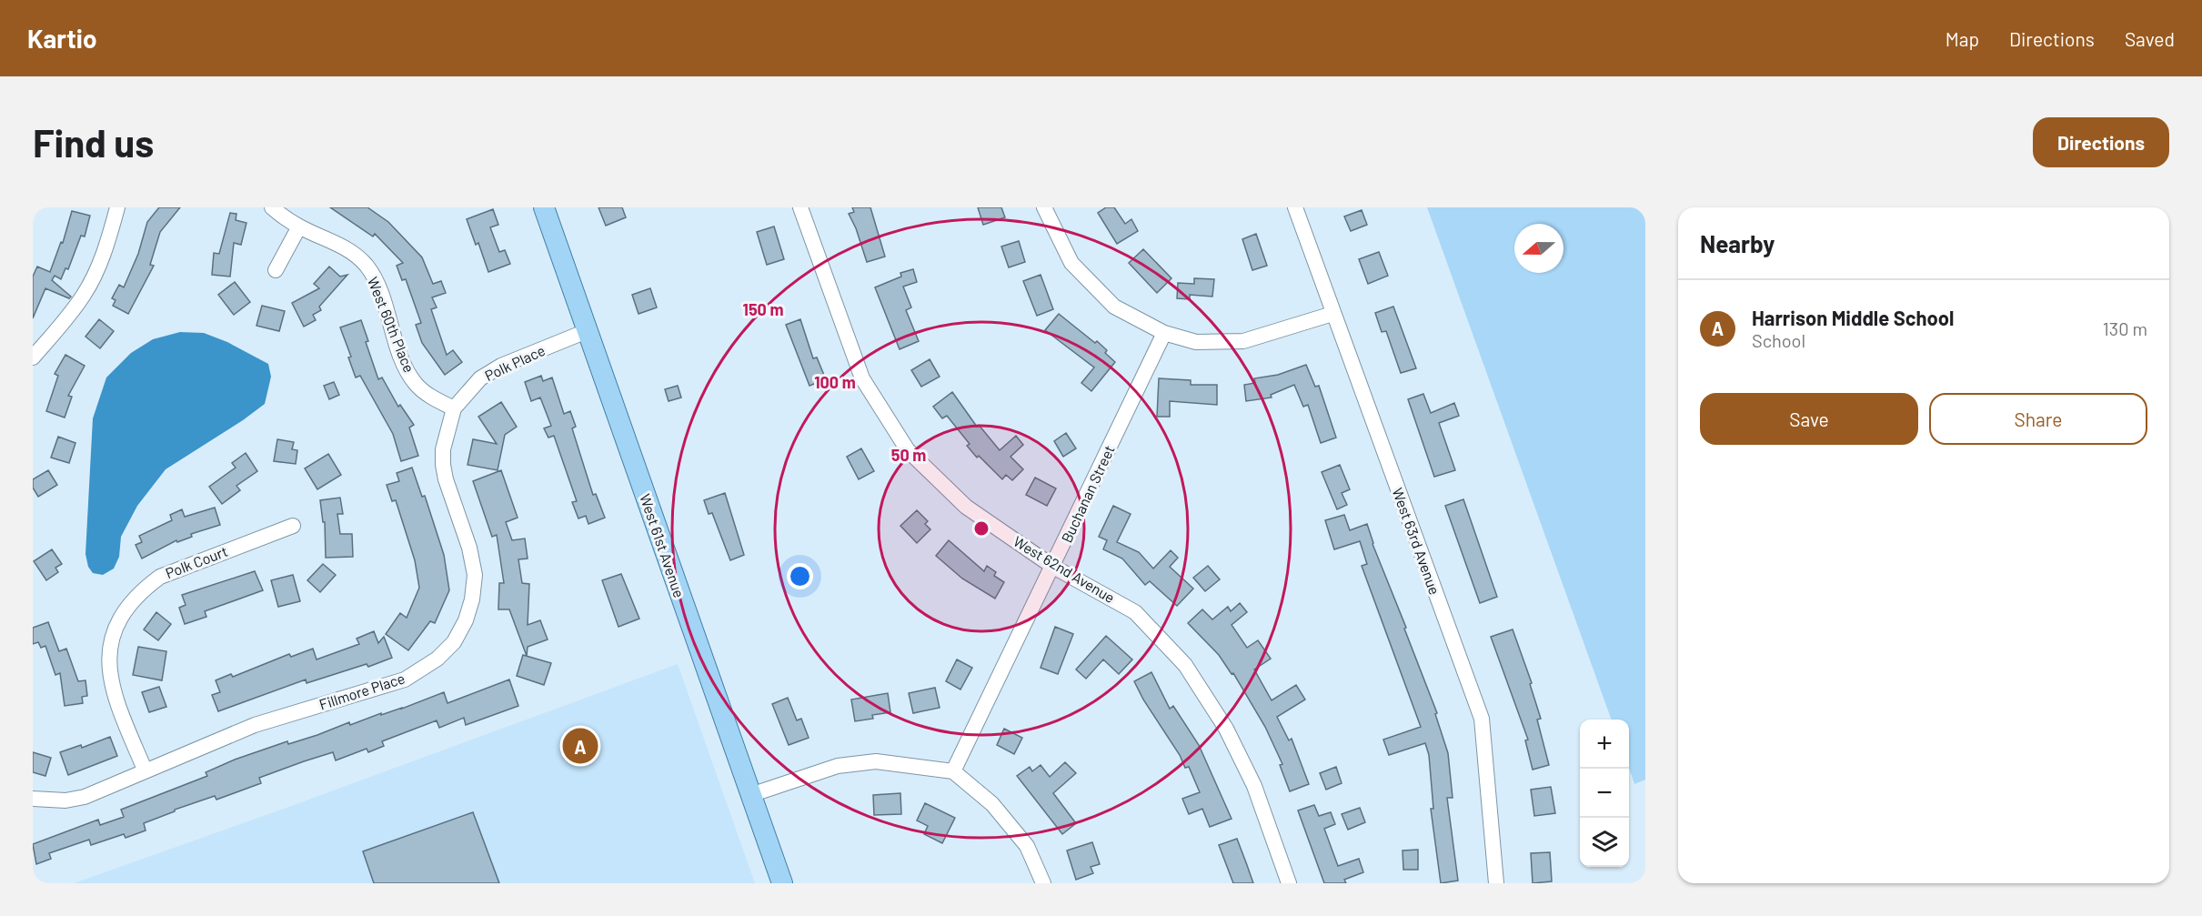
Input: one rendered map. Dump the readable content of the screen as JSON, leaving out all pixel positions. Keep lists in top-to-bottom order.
{
  "streets": {
    "main road": ["West 61st Avenue"],
    "street": [
      "West 60th Place",
      "Polk Place",
      "Buchanan Street",
      "West 63rd Avenue",
      "Polk Court",
      "West 62nd Avenue",
      "Fillmore Place"
    ]
  },
  "crossings": [
    ["West 60th Place", "Polk Place"],
    ["West 60th Place", "Fillmore Place"],
    ["Polk Place", "West 61st Avenue"],
    ["Polk Place", "Fillmore Place"],
    ["Buchanan Street", "West 62nd Avenue"],
    ["Polk Court", "Fillmore Place"]
  ],
  "north": "left",
  "page": {
    "header": "Kartio",
    "nav": ["Map", "Directions", "Saved"],
    "buttons": [
      "Directions",
      ["Save", "Share"]
    ],
    "title": "Find us",
    "heading": "Nearby",
    "list": [
      {
        "mark": "A",
        "name": "Harrison Middle School",
        "note": "School",
        "value": "130 m"
      }
    ],
    "map_buttons": ["+", "−"],
    "pins": "A"
  },
  "rings": ["150 m", "100 m", "50 m"]
}
